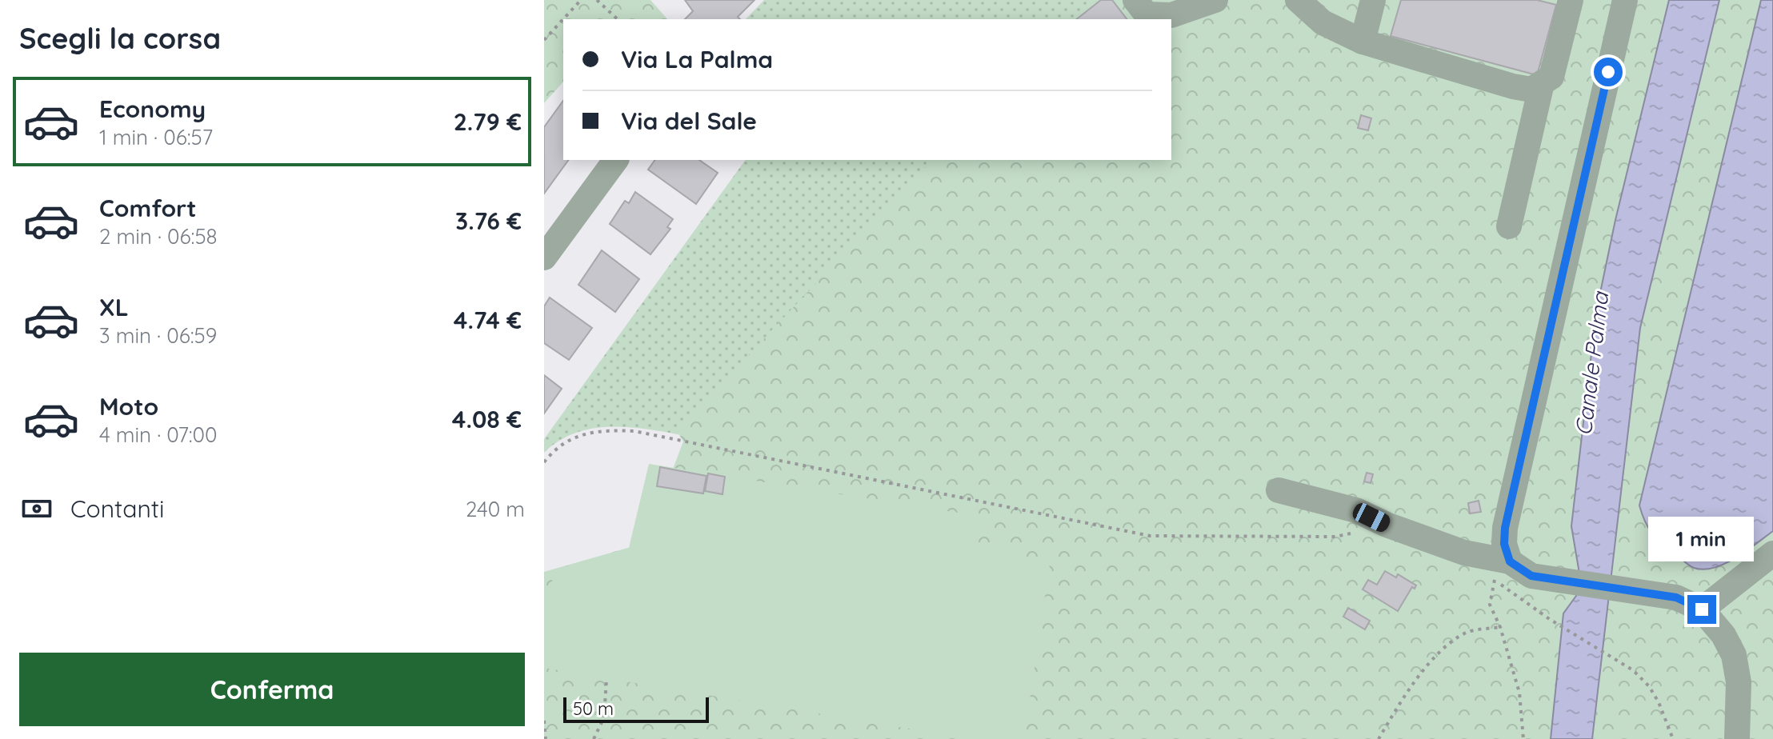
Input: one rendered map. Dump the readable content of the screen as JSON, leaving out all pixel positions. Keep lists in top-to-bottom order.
{
  "water": ["Canale Palma"],
  "scale_bar": "50 m",
  "page": {
    "heading": "Scegli la corsa",
    "banner": ["Via La Palma", "Via del Sale"],
    "list": [
      {
        "name": "Economy",
        "note": "1 min · 06:57",
        "value": "2.79 €"
      },
      {
        "name": "Comfort",
        "note": "2 min · 06:58",
        "value": "3.76 €"
      },
      {
        "name": "XL",
        "note": "3 min · 06:59",
        "value": "4.74 €"
      },
      {
        "name": "Moto",
        "note": "4 min · 07:00",
        "value": "4.08 €"
      }
    ],
    "pay": ["Contanti", "240 m"],
    "bubble": "1 min",
    "buttons": "Conferma",
    "scale": "50 m"
  }
}
